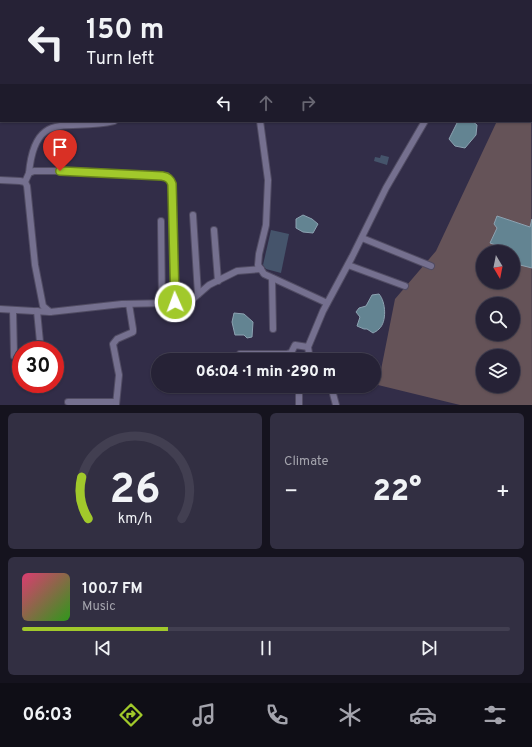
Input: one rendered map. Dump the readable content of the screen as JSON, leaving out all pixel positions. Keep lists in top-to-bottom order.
{
  "north": "bottom",
  "page": {
    "turn": ["150 m", "Turn left"],
    "limit": "30",
    "trip": "06:04 · 1 min · 290 m",
    "tile": "Climate",
    "heat": ["−", "22°", "+"],
    "song": ["100.7 FM", "Music"],
    "tabs": "06:03",
    "gauge": ["26", "km/h"]
  }
}
